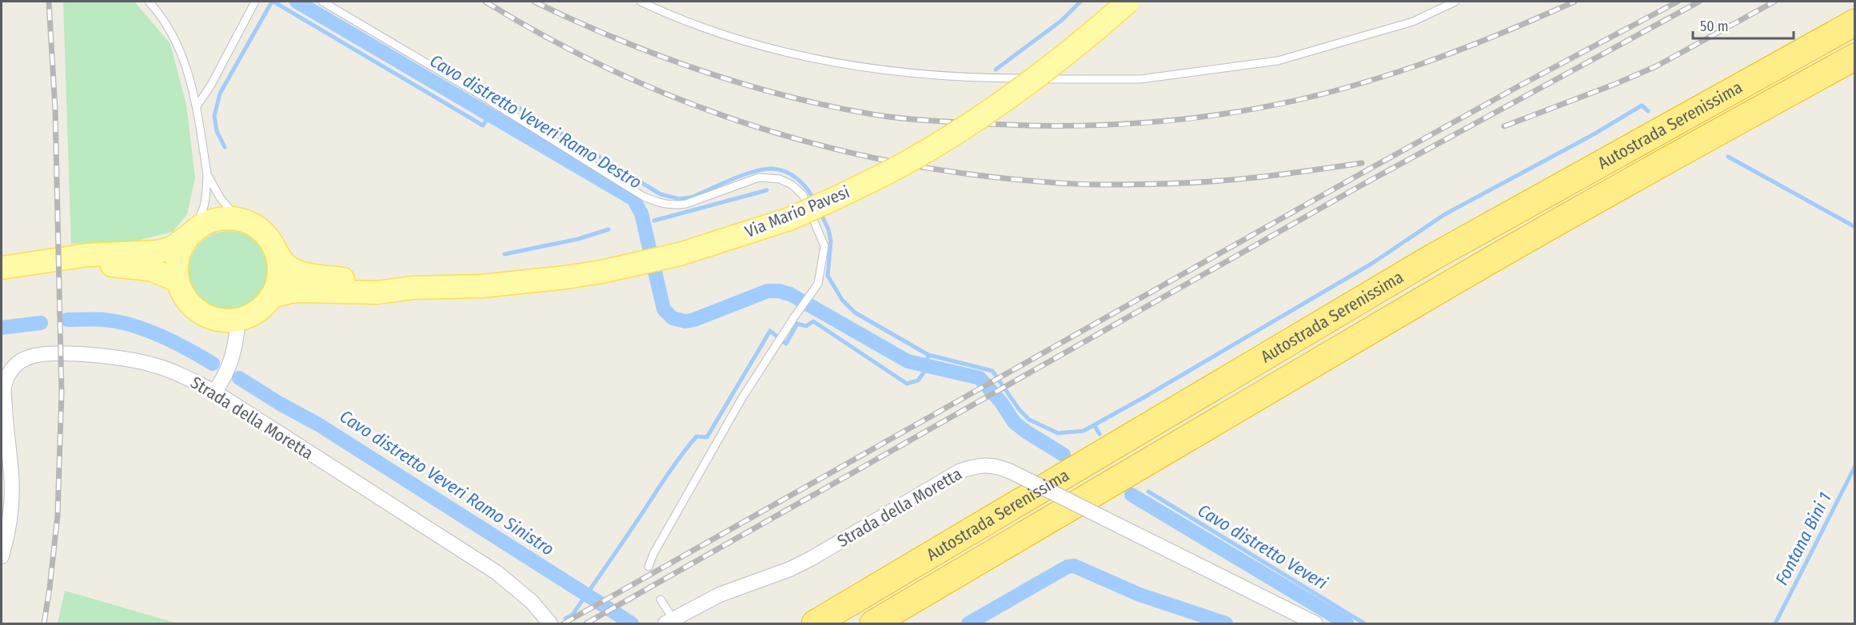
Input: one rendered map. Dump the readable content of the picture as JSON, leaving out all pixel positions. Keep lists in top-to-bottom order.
{
  "streets": {
    "highway": ["Autostrada Serenissima"],
    "main road": ["Via Mario Pavesi"],
    "street": ["Strada della Moretta"]
  },
  "water": [
    "Cavo distretto Veveri Ramo Destro",
    "Cavo distretto Veveri Ramo Sinistro",
    "Fontana Bini 1",
    "Cavo distretto Veveri"
  ],
  "scale_bar": "50 m"
}
